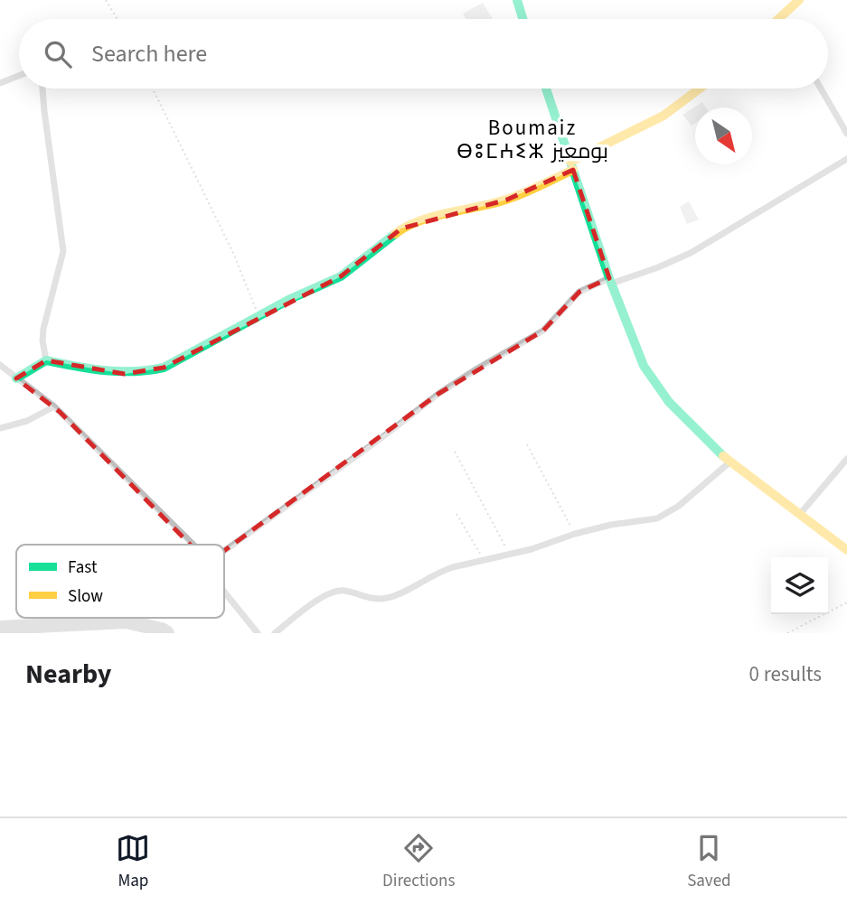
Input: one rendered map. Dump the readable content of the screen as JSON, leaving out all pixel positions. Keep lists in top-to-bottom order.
{
  "districts": ["Boumaiz ⴱⵓⵎⵄⵉⵣ بومعيز"],
  "legend": ["Fast", "Slow"],
  "north": "bottom right",
  "page": {
    "search": "Search here",
    "heading": ["Nearby", "0 results"],
    "nav": ["Map", "Directions", "Saved"]
  }
}
